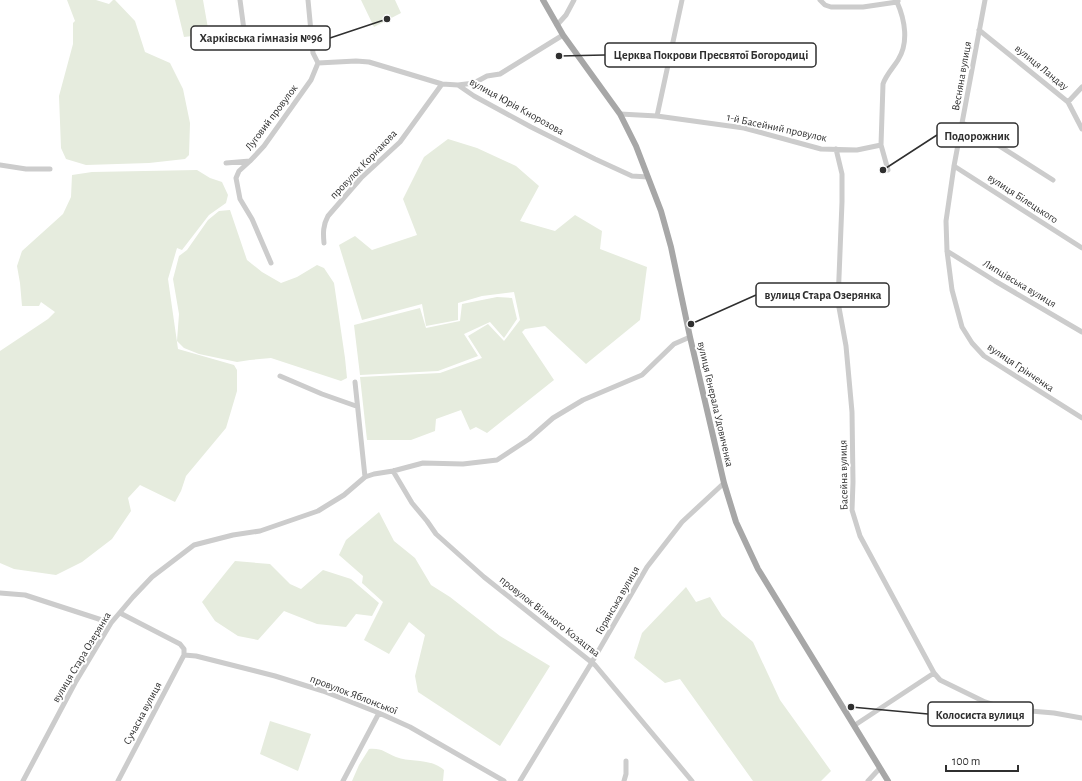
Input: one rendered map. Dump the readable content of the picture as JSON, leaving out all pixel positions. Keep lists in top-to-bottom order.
{
  "streets": {
    "main road": ["вулиця Генерала Удовиченка"],
    "street": [
      "вулиця Ландау",
      "Весняна вулиця",
      "вулиця Юрія Кнорозова",
      "Луговий провулок",
      "1-й Басейний провулок",
      "провулок Корнакова",
      "вулиця Білецького",
      "Липцівська вулиця",
      "вулиця Грінченка",
      "Басейна вулиця",
      "Горянська вулиця",
      "провулок Вільного Козацтва",
      "вулиця Стара Озерянка",
      "провулок Яблонської",
      "Сучасна вулиця"
    ]
  },
  "crossings": [
    ["вулиця Ландау", "Весняна вулиця"],
    ["Весняна вулиця", "вулиця Білецького"],
    ["Весняна вулиця", "Липцівська вулиця"],
    ["Весняна вулиця", "вулиця Грінченка"],
    ["вулиця Юрія Кнорозова", "Луговий провулок"],
    ["вулиця Юрія Кнорозова", "провулок Корнакова"],
    ["вулиця Юрія Кнорозова", "вулиця Генерала Удовиченка"],
    ["1-й Басейний провулок", "вулиця Генерала Удовиченка"],
    ["1-й Басейний провулок", "Басейна вулиця"],
    ["Липцівська вулиця", "вулиця Грінченка"],
    ["вулиця Генерала Удовиченка", "Горянська вулиця"],
    ["вулиця Генерала Удовиченка", "вулиця Стара Озерянка"],
    ["Горянська вулиця", "провулок Вільного Козацтва"],
    ["провулок Вільного Козацтва", "вулиця Стара Озерянка"],
    ["провулок Яблонської", "Сучасна вулиця"]
  ],
  "places": [
    "Харківська гімназія №96",
    "Церква Покрови Пресвятої Богородиці",
    "Подорожник",
    "вулиця Стара Озерянка",
    "Колосиста вулиця"
  ],
  "scale_bar": "100 m"
}
